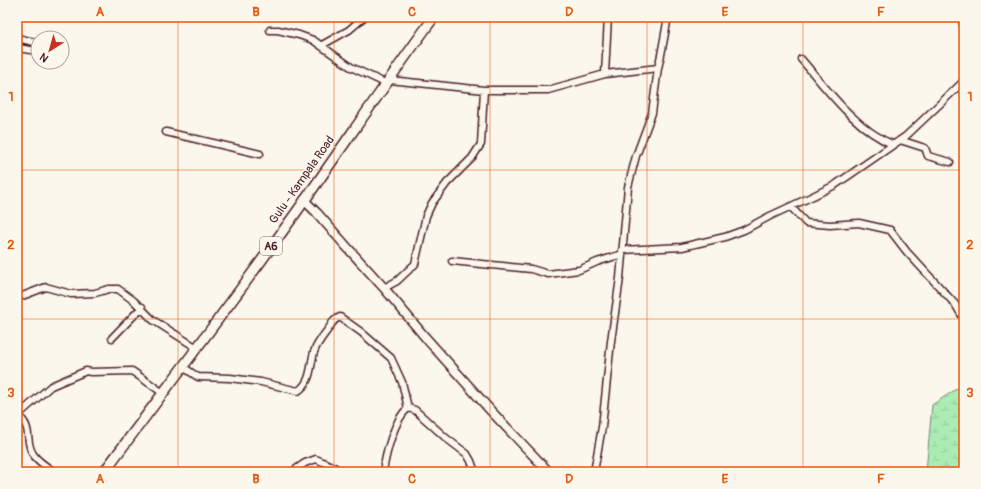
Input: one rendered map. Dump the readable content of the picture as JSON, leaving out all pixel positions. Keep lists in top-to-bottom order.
{
  "streets": {
    "main road": ["Gulu - Kampala Road", "A6"]
  },
  "north": "bottom left",
  "grid": {
    "columns": [
      "A",
      "B",
      "C",
      "D",
      "E",
      "F"
    ],
    "rows": ["1", "2", "3"]
  }
}
